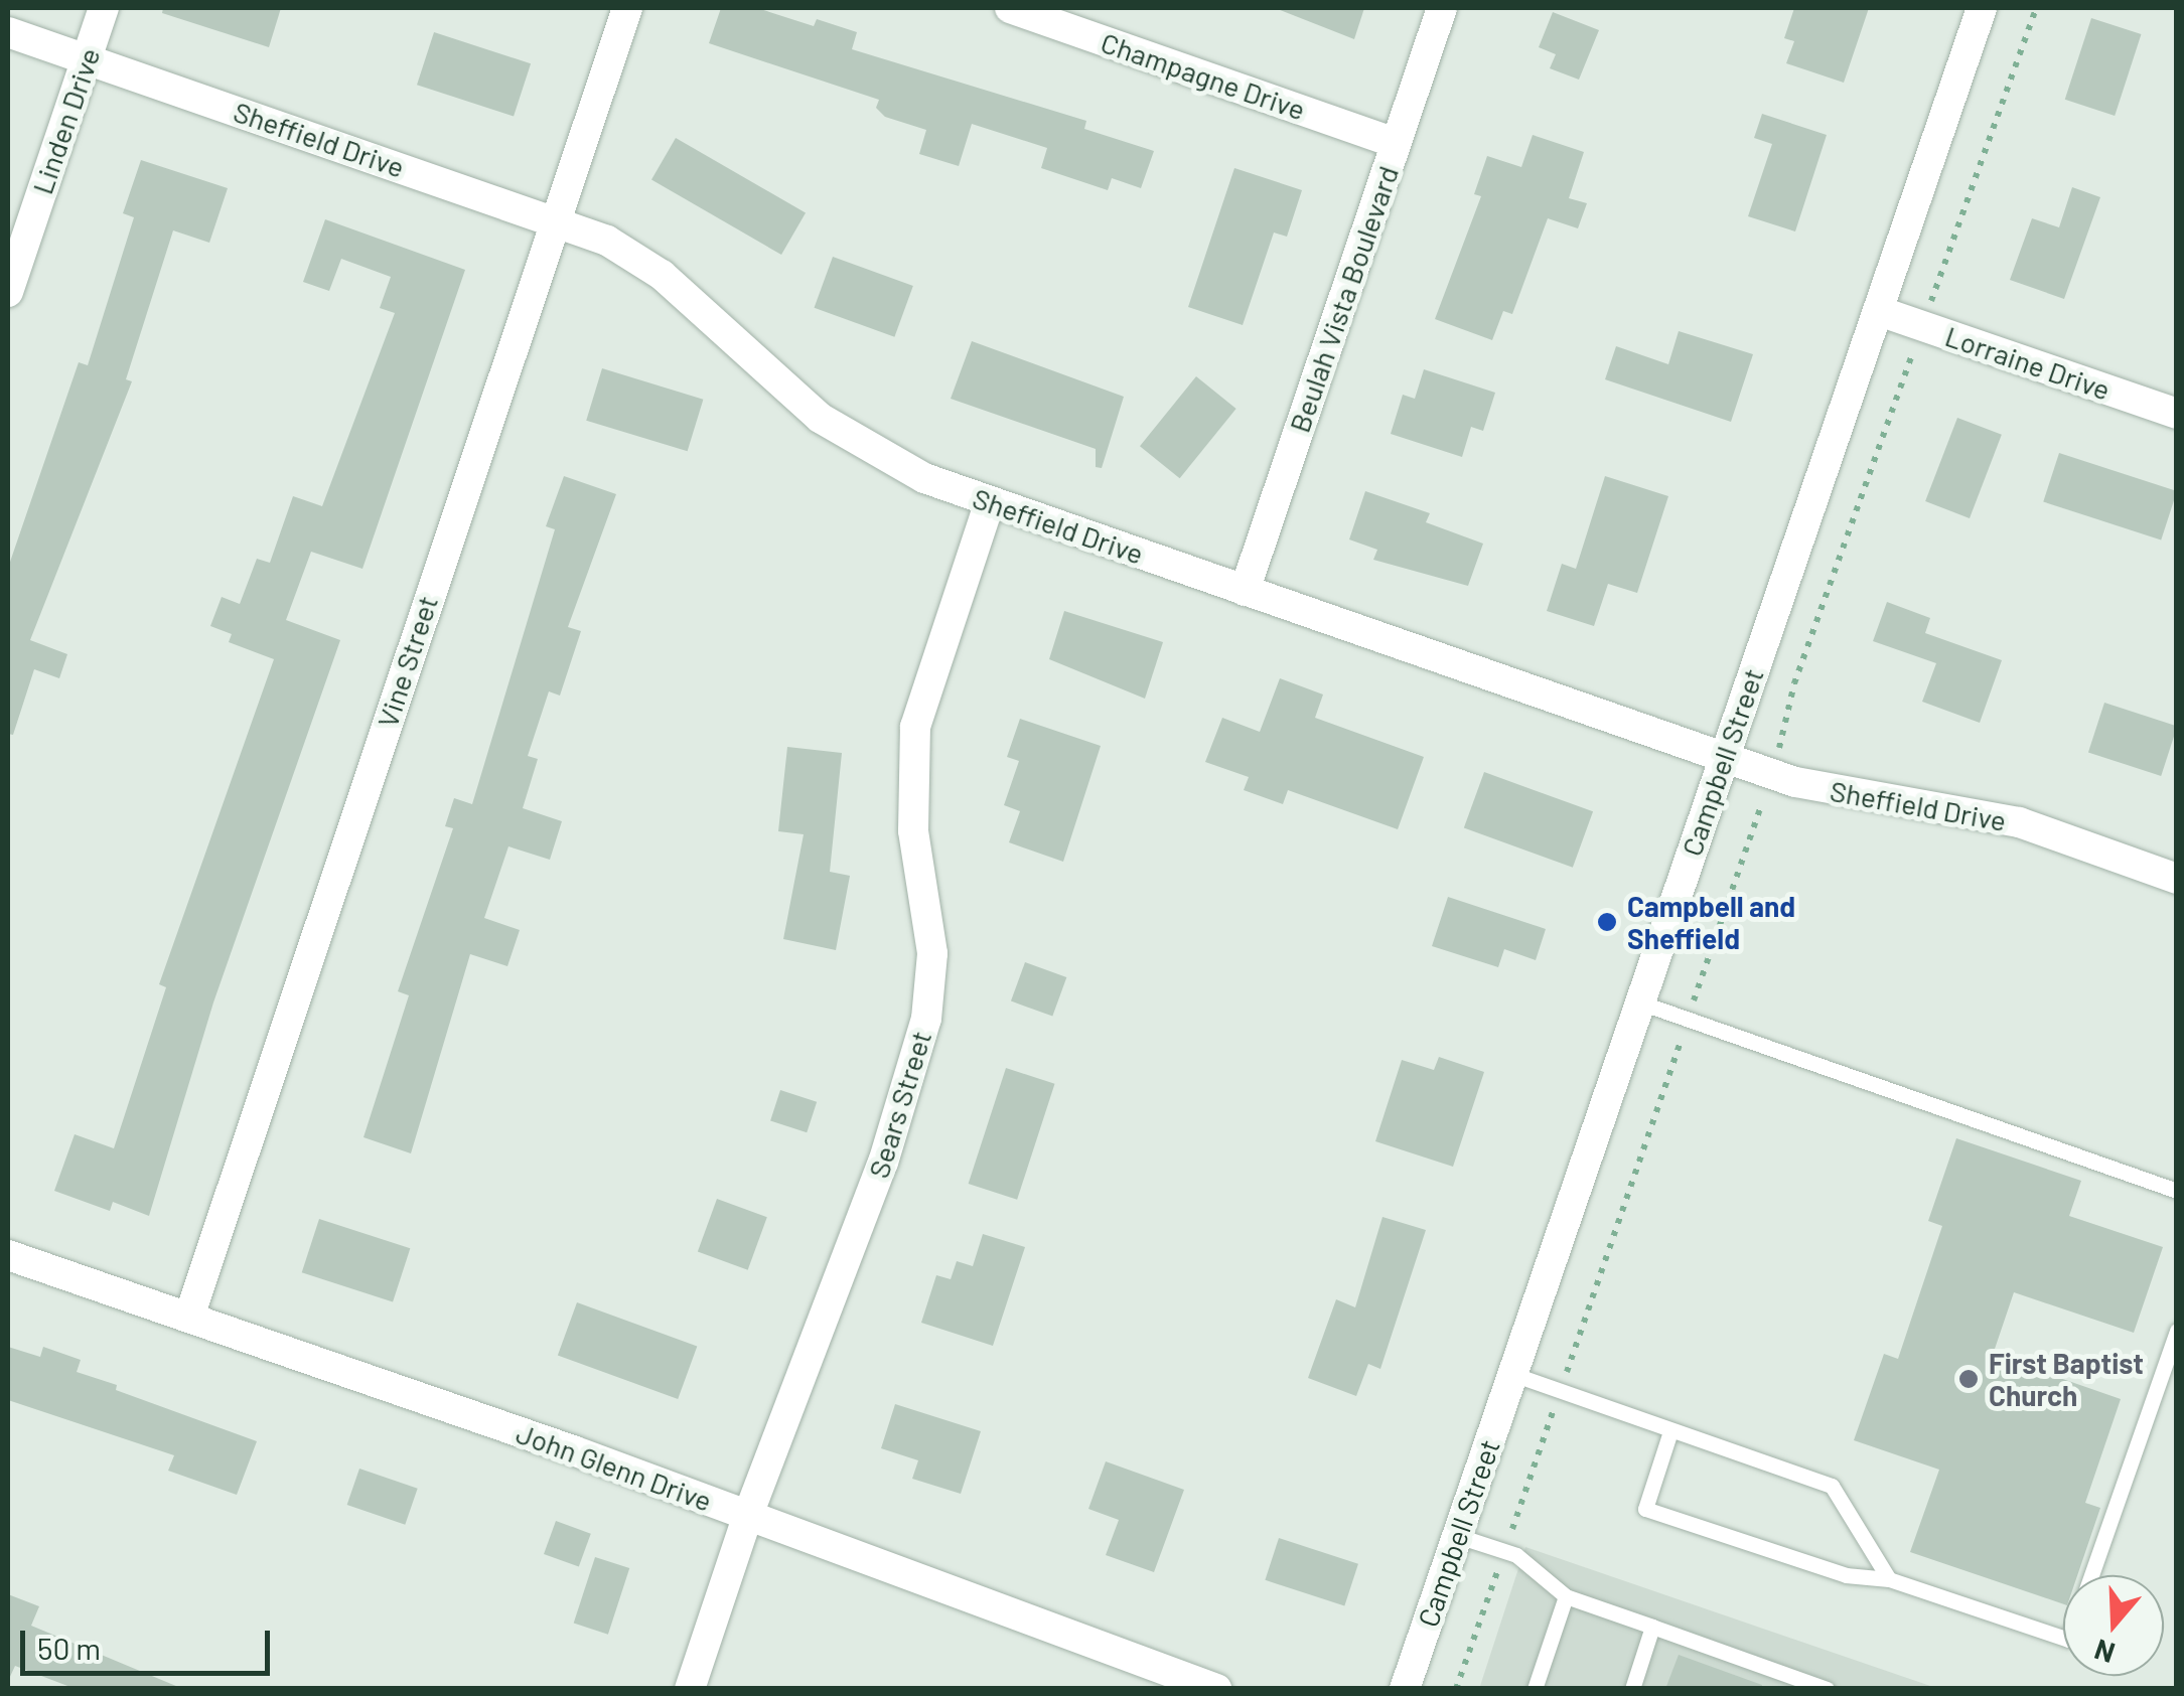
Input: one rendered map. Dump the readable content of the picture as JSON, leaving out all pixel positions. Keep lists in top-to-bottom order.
{
  "streets": {
    "street": [
      "Champagne Drive",
      "Linden Drive",
      "Sheffield Drive",
      "Beulah Vista Boulevard",
      "Lorraine Drive",
      "Vine Street",
      "Campbell Street",
      "Sears Street",
      "John Glenn Drive"
    ]
  },
  "crossings": [
    ["Champagne Drive", "Beulah Vista Boulevard"],
    ["Linden Drive", "Sheffield Drive"],
    ["Sheffield Drive", "Beulah Vista Boulevard"],
    ["Sheffield Drive", "Vine Street"],
    ["Sheffield Drive", "Campbell Street"],
    ["Sheffield Drive", "Sears Street"],
    ["Lorraine Drive", "Campbell Street"],
    ["Vine Street", "John Glenn Drive"],
    ["Sears Street", "John Glenn Drive"]
  ],
  "places": ["Campbell and Sheffield", "First Baptist Church"],
  "scale_bar": "50 m",
  "north": "bottom"
}
